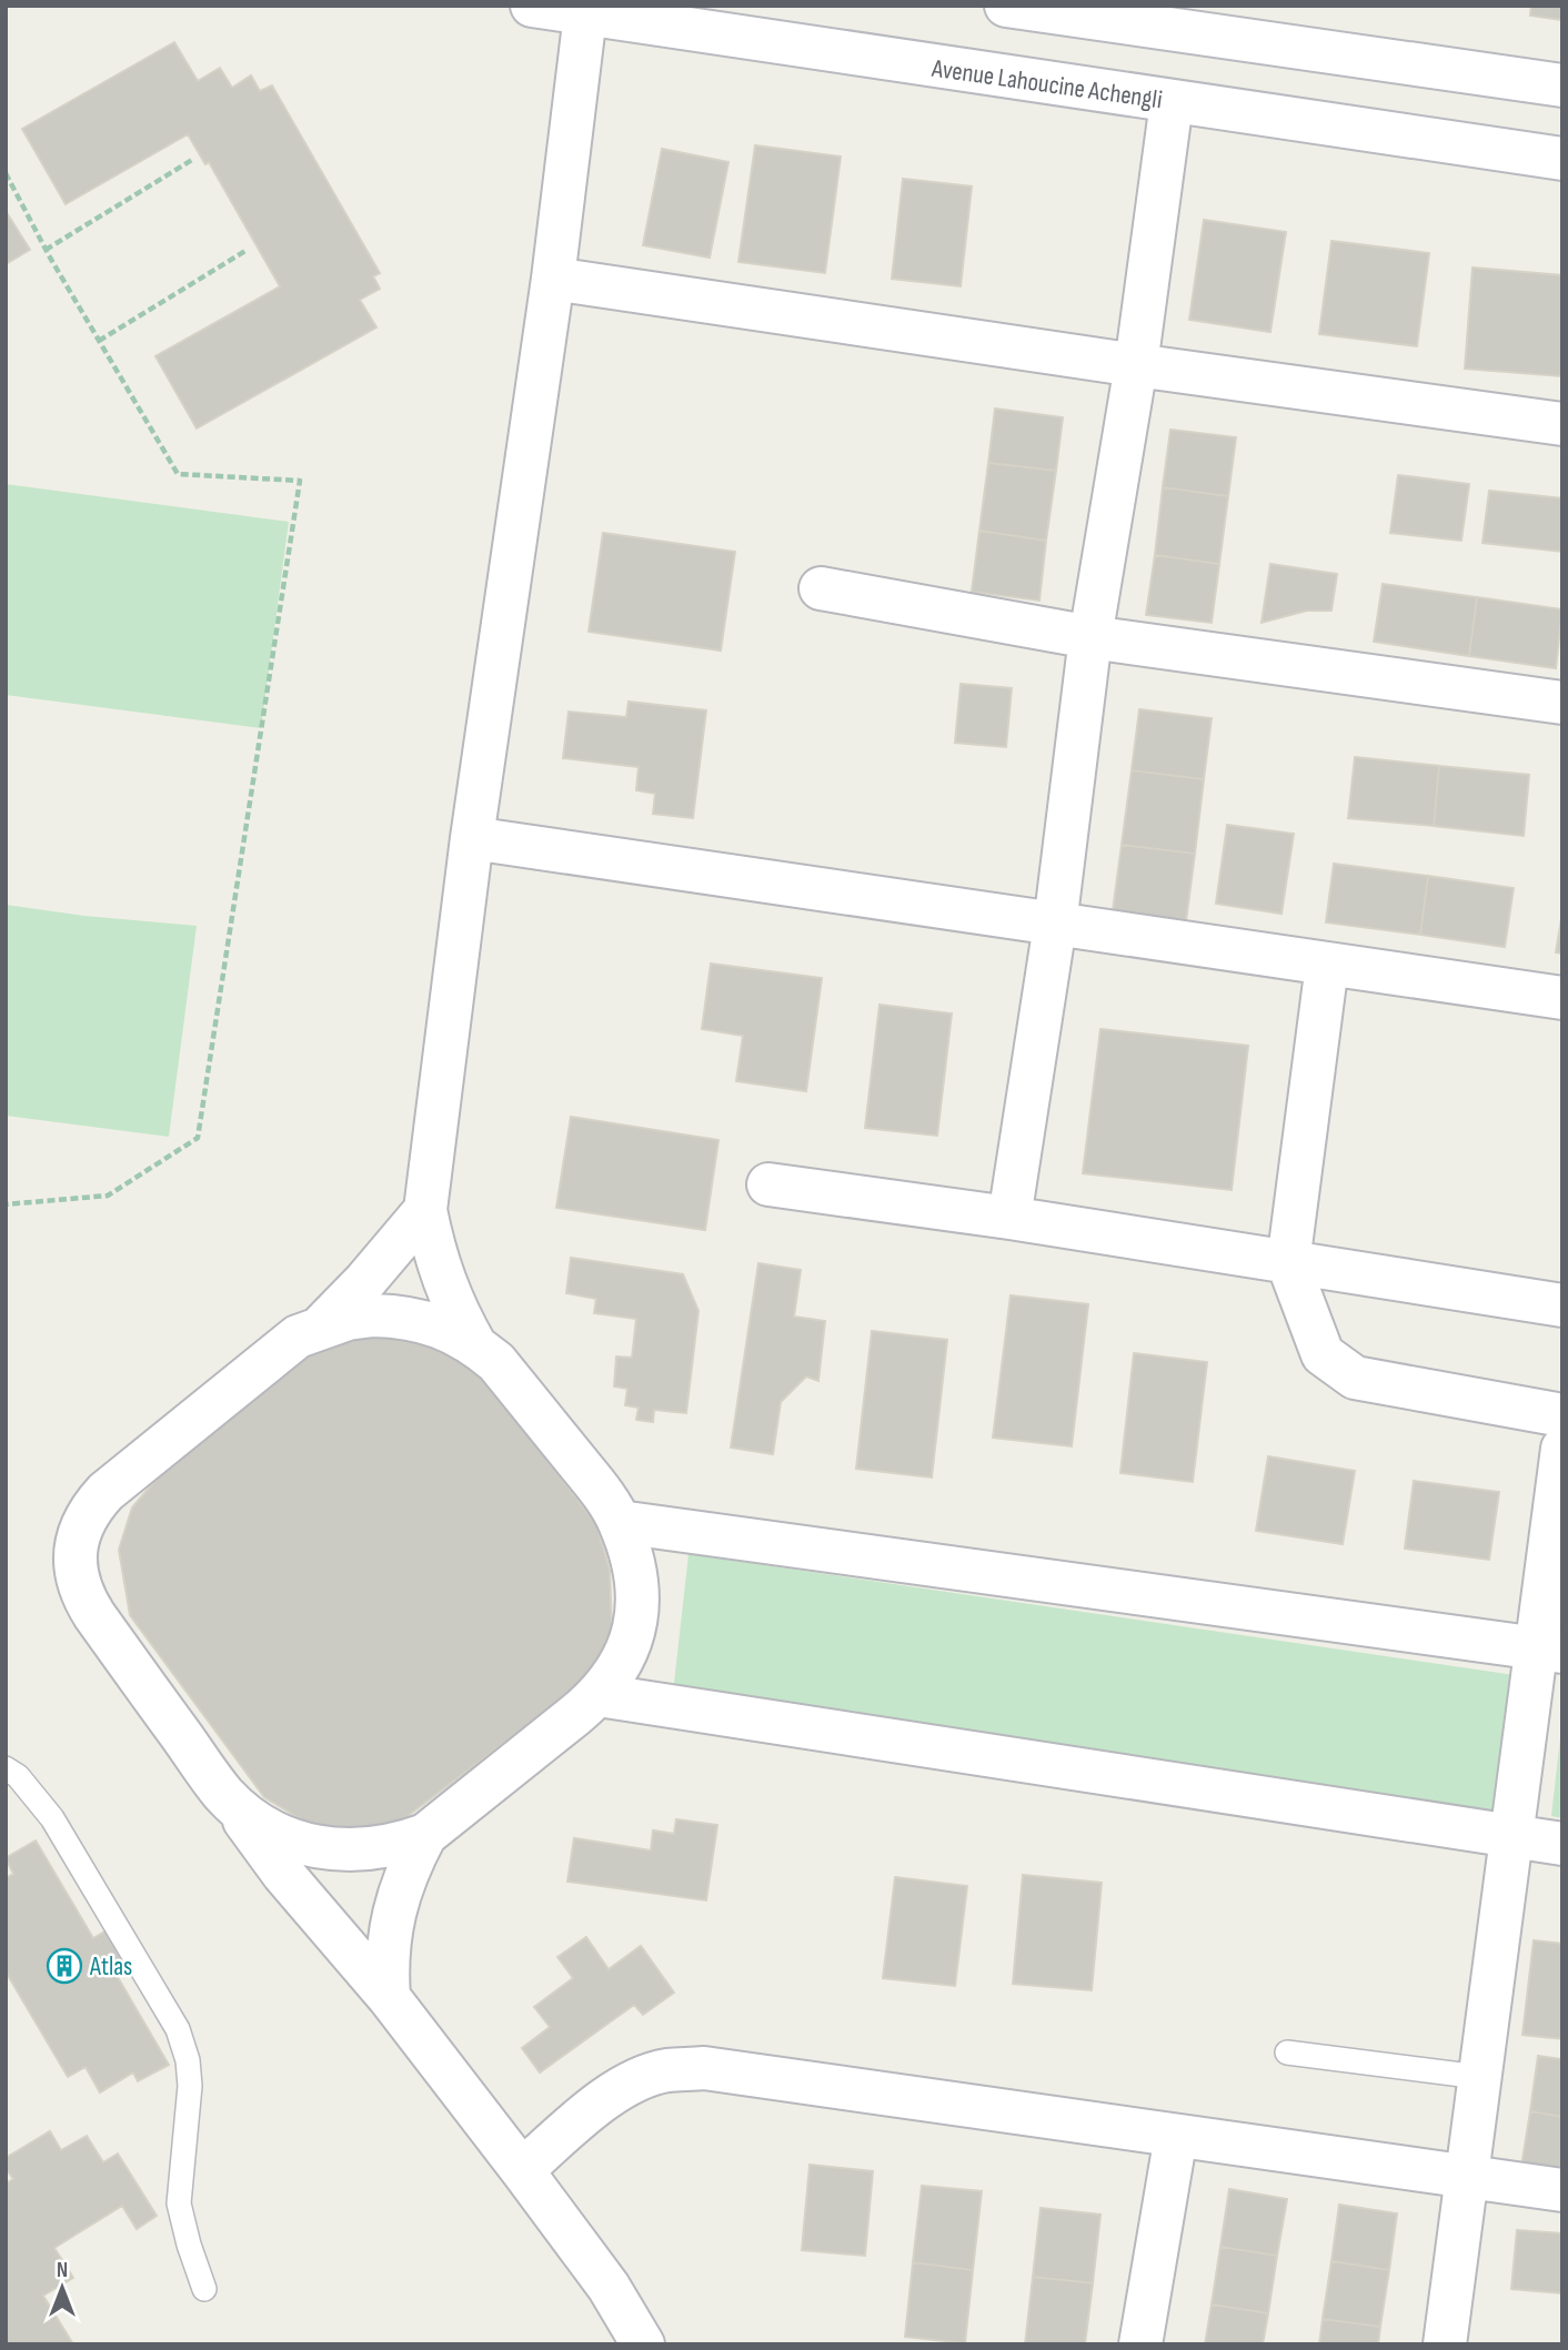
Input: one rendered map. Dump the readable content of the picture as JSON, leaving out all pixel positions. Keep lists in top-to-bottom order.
{
  "streets": {
    "street": ["Avenue Lahoucine Achengli"]
  },
  "places": {
    "building": ["Atlas"]
  },
  "north": "top"
}
